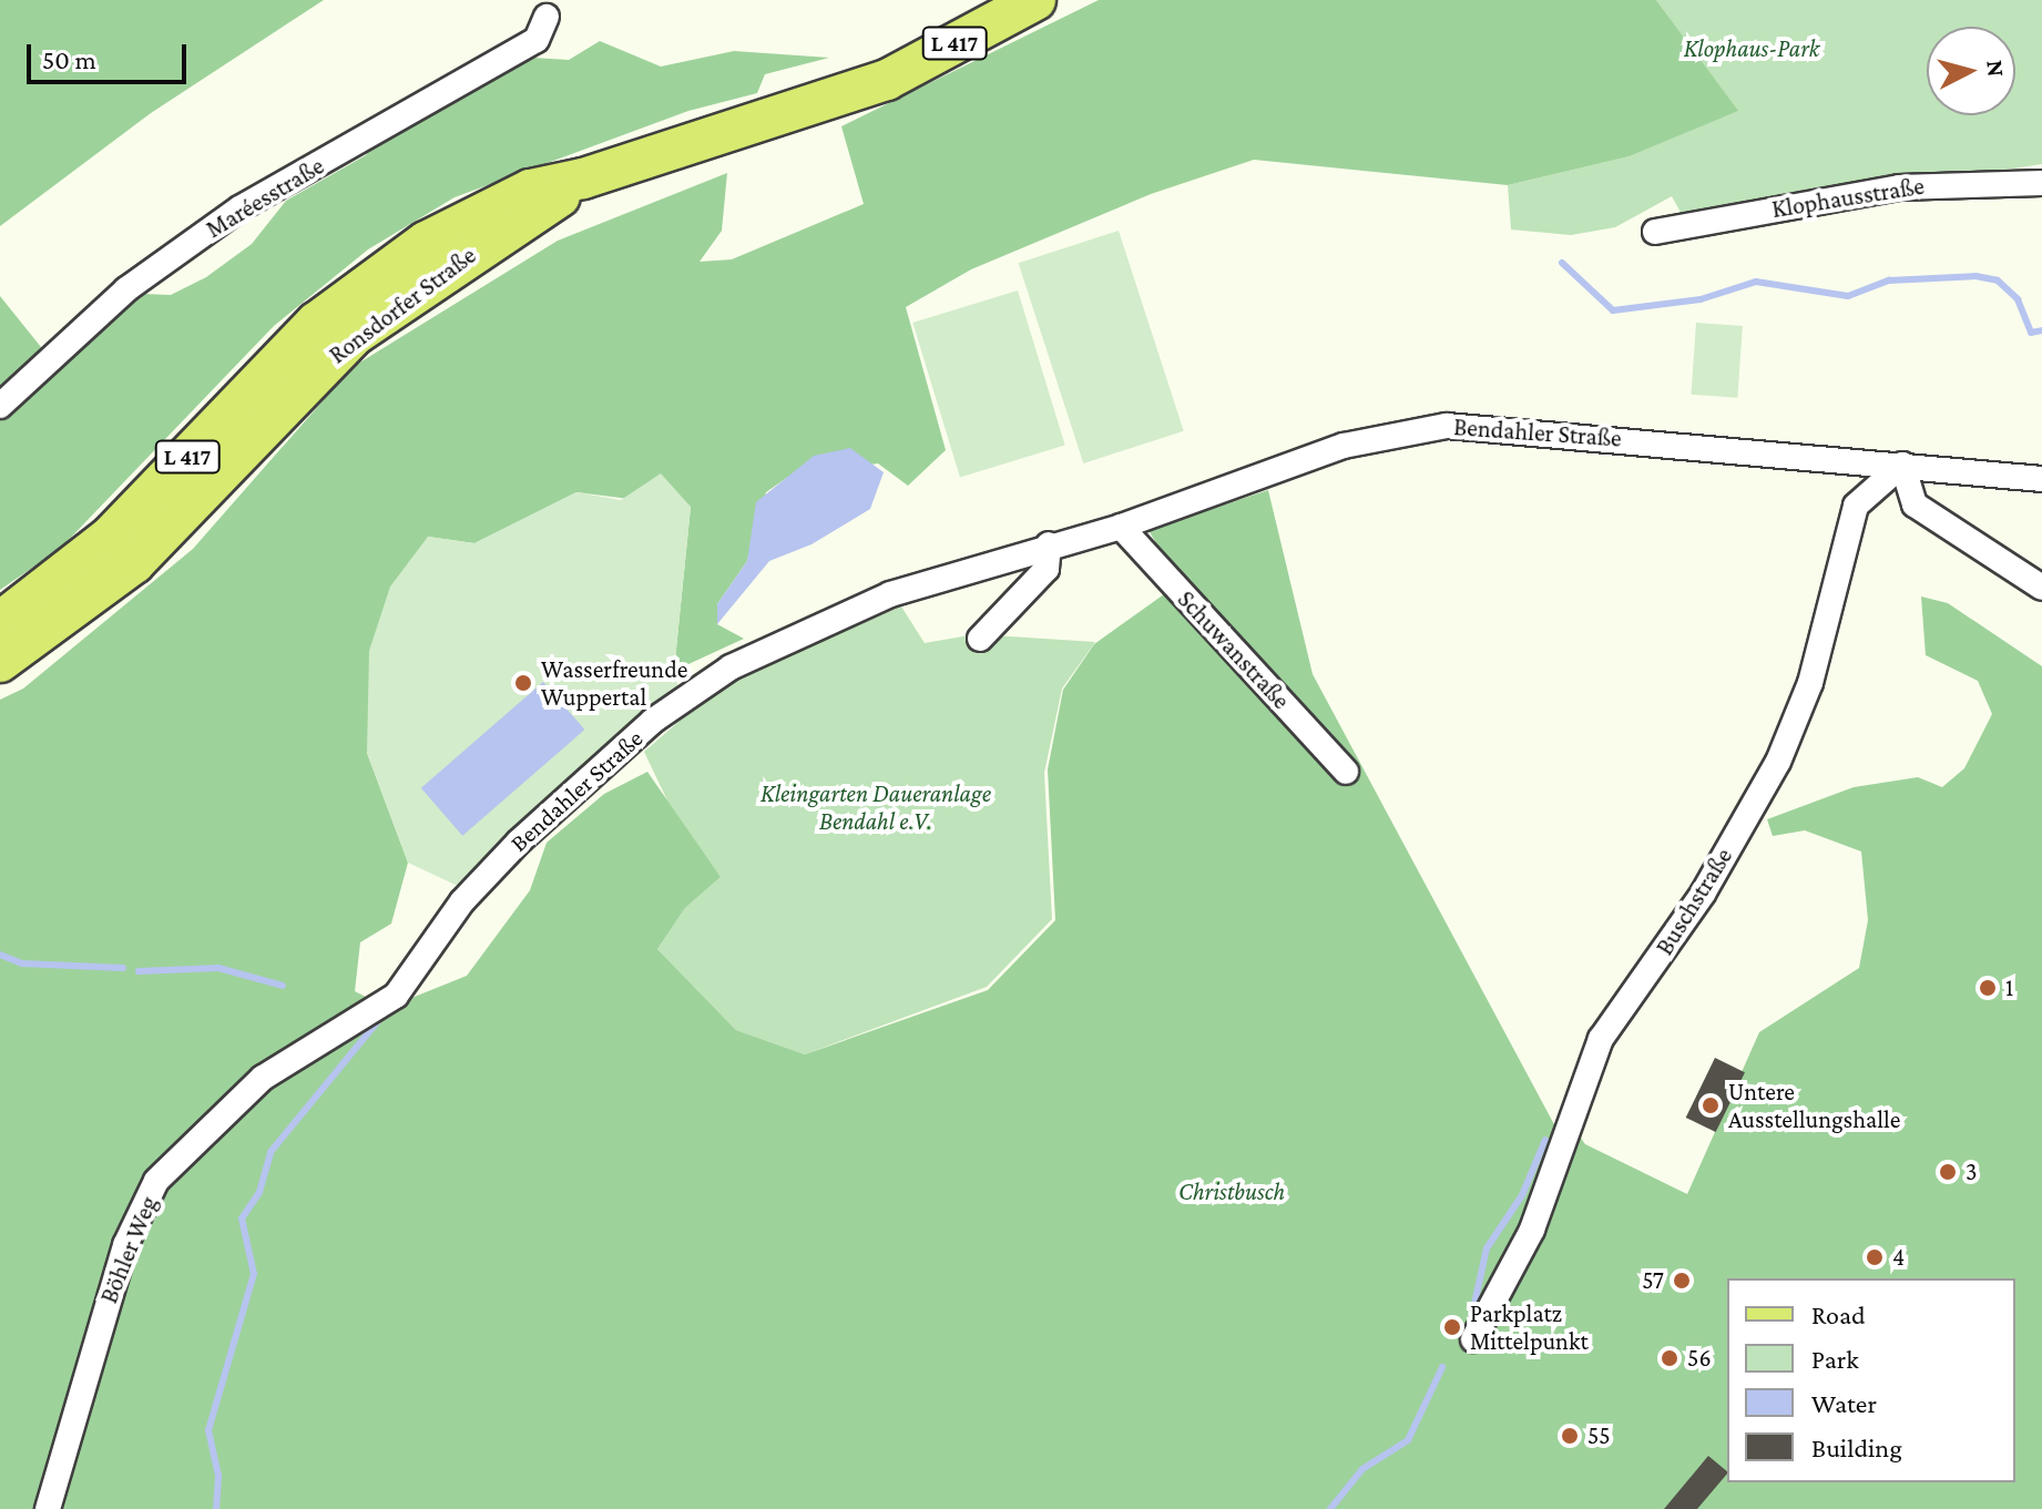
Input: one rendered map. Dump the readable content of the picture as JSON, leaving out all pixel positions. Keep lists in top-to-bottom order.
{
  "streets": {
    "main road": ["L 417", "Ronsdorfer Straße"],
    "street": [
      "Maréesstraße",
      "Klophausstraße",
      "Bendahler Straße",
      "Schuwanstraße",
      "Buschstraße",
      "Böhler Weg"
    ]
  },
  "crossings": [
    ["Bendahler Straße", "Schuwanstraße"],
    ["Bendahler Straße", "Buschstraße"],
    ["Bendahler Straße", "Böhler Weg"]
  ],
  "parks": ["Klophaus-Park", "Kleingarten Daueranlage Bendahl e.V.", "Christbusch"],
  "places": [
    "Wasserfreunde Wuppertal",
    "1",
    "Untere Ausstellungshalle",
    "3",
    "4",
    "57",
    "Parkplatz Mittelpunkt",
    "56",
    "55"
  ],
  "legend": [
    "Road",
    "Park",
    "Water",
    "Building"
  ],
  "scale_bar": "50 m",
  "north": "right"
}
